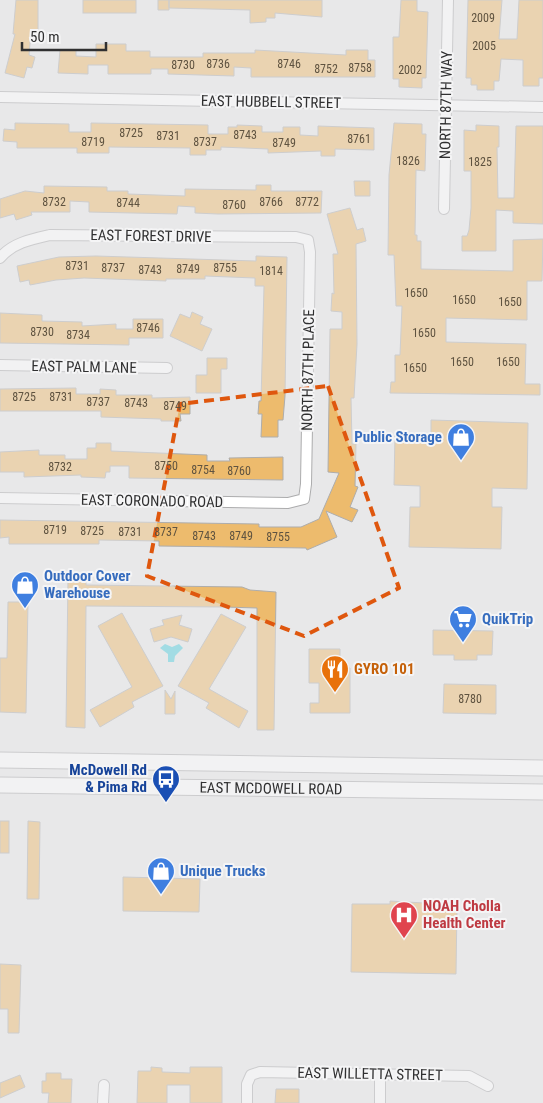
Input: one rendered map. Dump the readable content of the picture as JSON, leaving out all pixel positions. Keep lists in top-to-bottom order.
{
  "streets": {
    "main road": ["EAST MCDOWELL ROAD"],
    "street": [
      "EAST HUBBELL STREET",
      "NORTH 87TH WAY",
      "EAST FOREST DRIVE",
      "EAST PALM LANE",
      "NORTH 87TH PLACE",
      "EAST CORONADO ROAD",
      "EAST WILLETTA STREET"
    ]
  },
  "crossings": [
    ["EAST HUBBELL STREET", "NORTH 87TH WAY"],
    ["EAST FOREST DRIVE", "NORTH 87TH PLACE"],
    ["NORTH 87TH PLACE", "EAST CORONADO ROAD"]
  ],
  "places": {
    "shop": ["Public Storage", "Outdoor Cover Warehouse", "Unique Trucks"],
    "supermarket": ["QuikTrip"],
    "restaurant": ["GYRO 101"],
    "bus stop": ["McDowell Rd & Pima Rd"],
    "hospital": ["NOAH Cholla Health Center"]
  },
  "house_numbers": [
    "2009",
    "2005",
    "8736",
    "8746",
    "8730",
    "8758",
    "8752",
    "2002",
    "8725",
    "8743",
    "8731",
    "8761",
    "8719",
    "8737",
    "8749",
    "1826",
    "1825",
    "8732",
    "8766",
    "8772",
    "8744",
    "8760",
    "8731",
    "8737",
    "8755",
    "8749",
    "8743",
    "1814",
    "1650",
    "1650",
    "1650",
    "8746",
    "8730",
    "1650",
    "8734",
    "1650",
    "1650",
    "1650",
    "8725",
    "8731",
    "8737",
    "8743",
    "8749",
    "8750",
    "8732",
    "8754",
    "8760",
    "8719",
    "8725",
    "8731",
    "8737",
    "8743",
    "8749",
    "8755",
    "8780"
  ],
  "scale_bar": "50 m"
}
